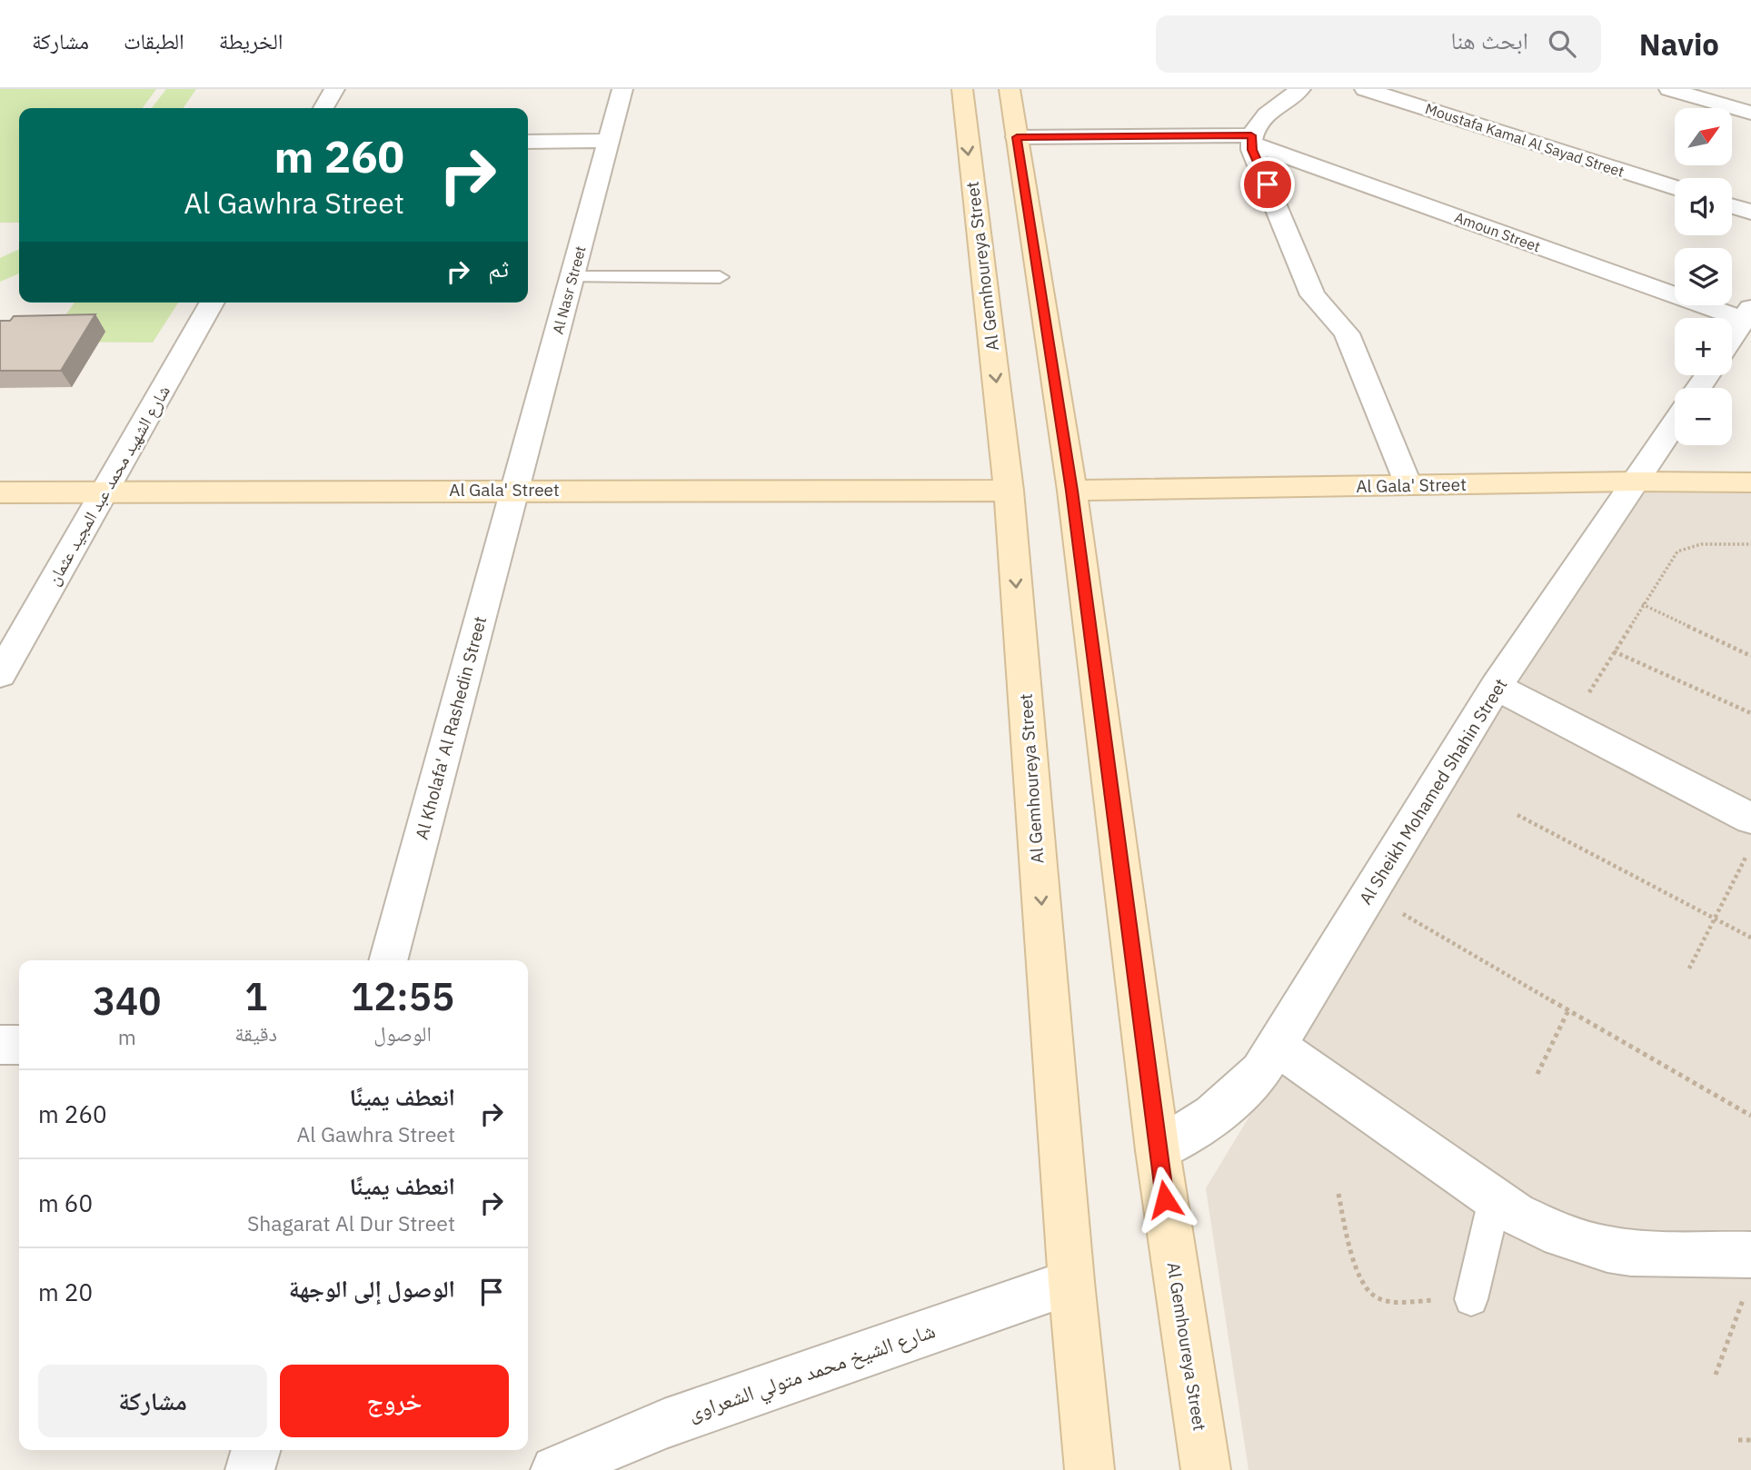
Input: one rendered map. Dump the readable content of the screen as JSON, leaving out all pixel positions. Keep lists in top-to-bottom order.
{
  "streets": {
    "street": [
      "Moustafa Kamal Al Sayad Street",
      "Amoun Street",
      "Al Gemhoureya Street",
      "Al Nasr Street",
      "شارع الشهيد محمد عبد المجيد عثمان",
      "Al Gala' Street",
      "Al Kholafa' Al Rashedin Street",
      "Al Sheikh Mohamed Shahin Street",
      "شارع الشيخ محمد متولي الشعراوى"
    ]
  },
  "crossings": [
    ["Al Gemhoureya Street", "Al Gala' Street"],
    ["Al Gemhoureya Street", "Al Sheikh Mohamed Shahin Street"],
    ["Al Gemhoureya Street", "شارع الشيخ محمد متولي الشعراوى"],
    ["Al Nasr Street", "Al Gala' Street"],
    ["Al Nasr Street", "Al Kholafa' Al Rashedin Street"],
    ["شارع الشهيد محمد عبد المجيد عثمان", "Al Gala' Street"],
    ["Al Gala' Street", "Al Kholafa' Al Rashedin Street"],
    ["Al Gala' Street", "Al Sheikh Mohamed Shahin Street"]
  ],
  "north": "top right",
  "page": {
    "header": "Navio",
    "search": "ابحث هنا",
    "nav": ["الخريطة", "الطبقات", "مشاركة"],
    "map_buttons": ["+", "−"],
    "turn": ["260 m", "Al Gawhra Street"],
    "then": "ثم",
    "eta": [
      "12:55",
      "الوصول",
      "1",
      "دقيقة",
      "340",
      "m"
    ],
    "list": [
      {
        "name": "انعطف يمينًا",
        "note": "Al Gawhra Street",
        "value": "260 m"
      },
      {
        "name": "انعطف يمينًا",
        "note": "Shagarat Al Dur Street",
        "value": "60 m"
      },
      {
        "name": "الوصول إلى الوجهة",
        "value": "20 m"
      }
    ],
    "buttons": ["خروج", "مشاركة"]
  }
}
